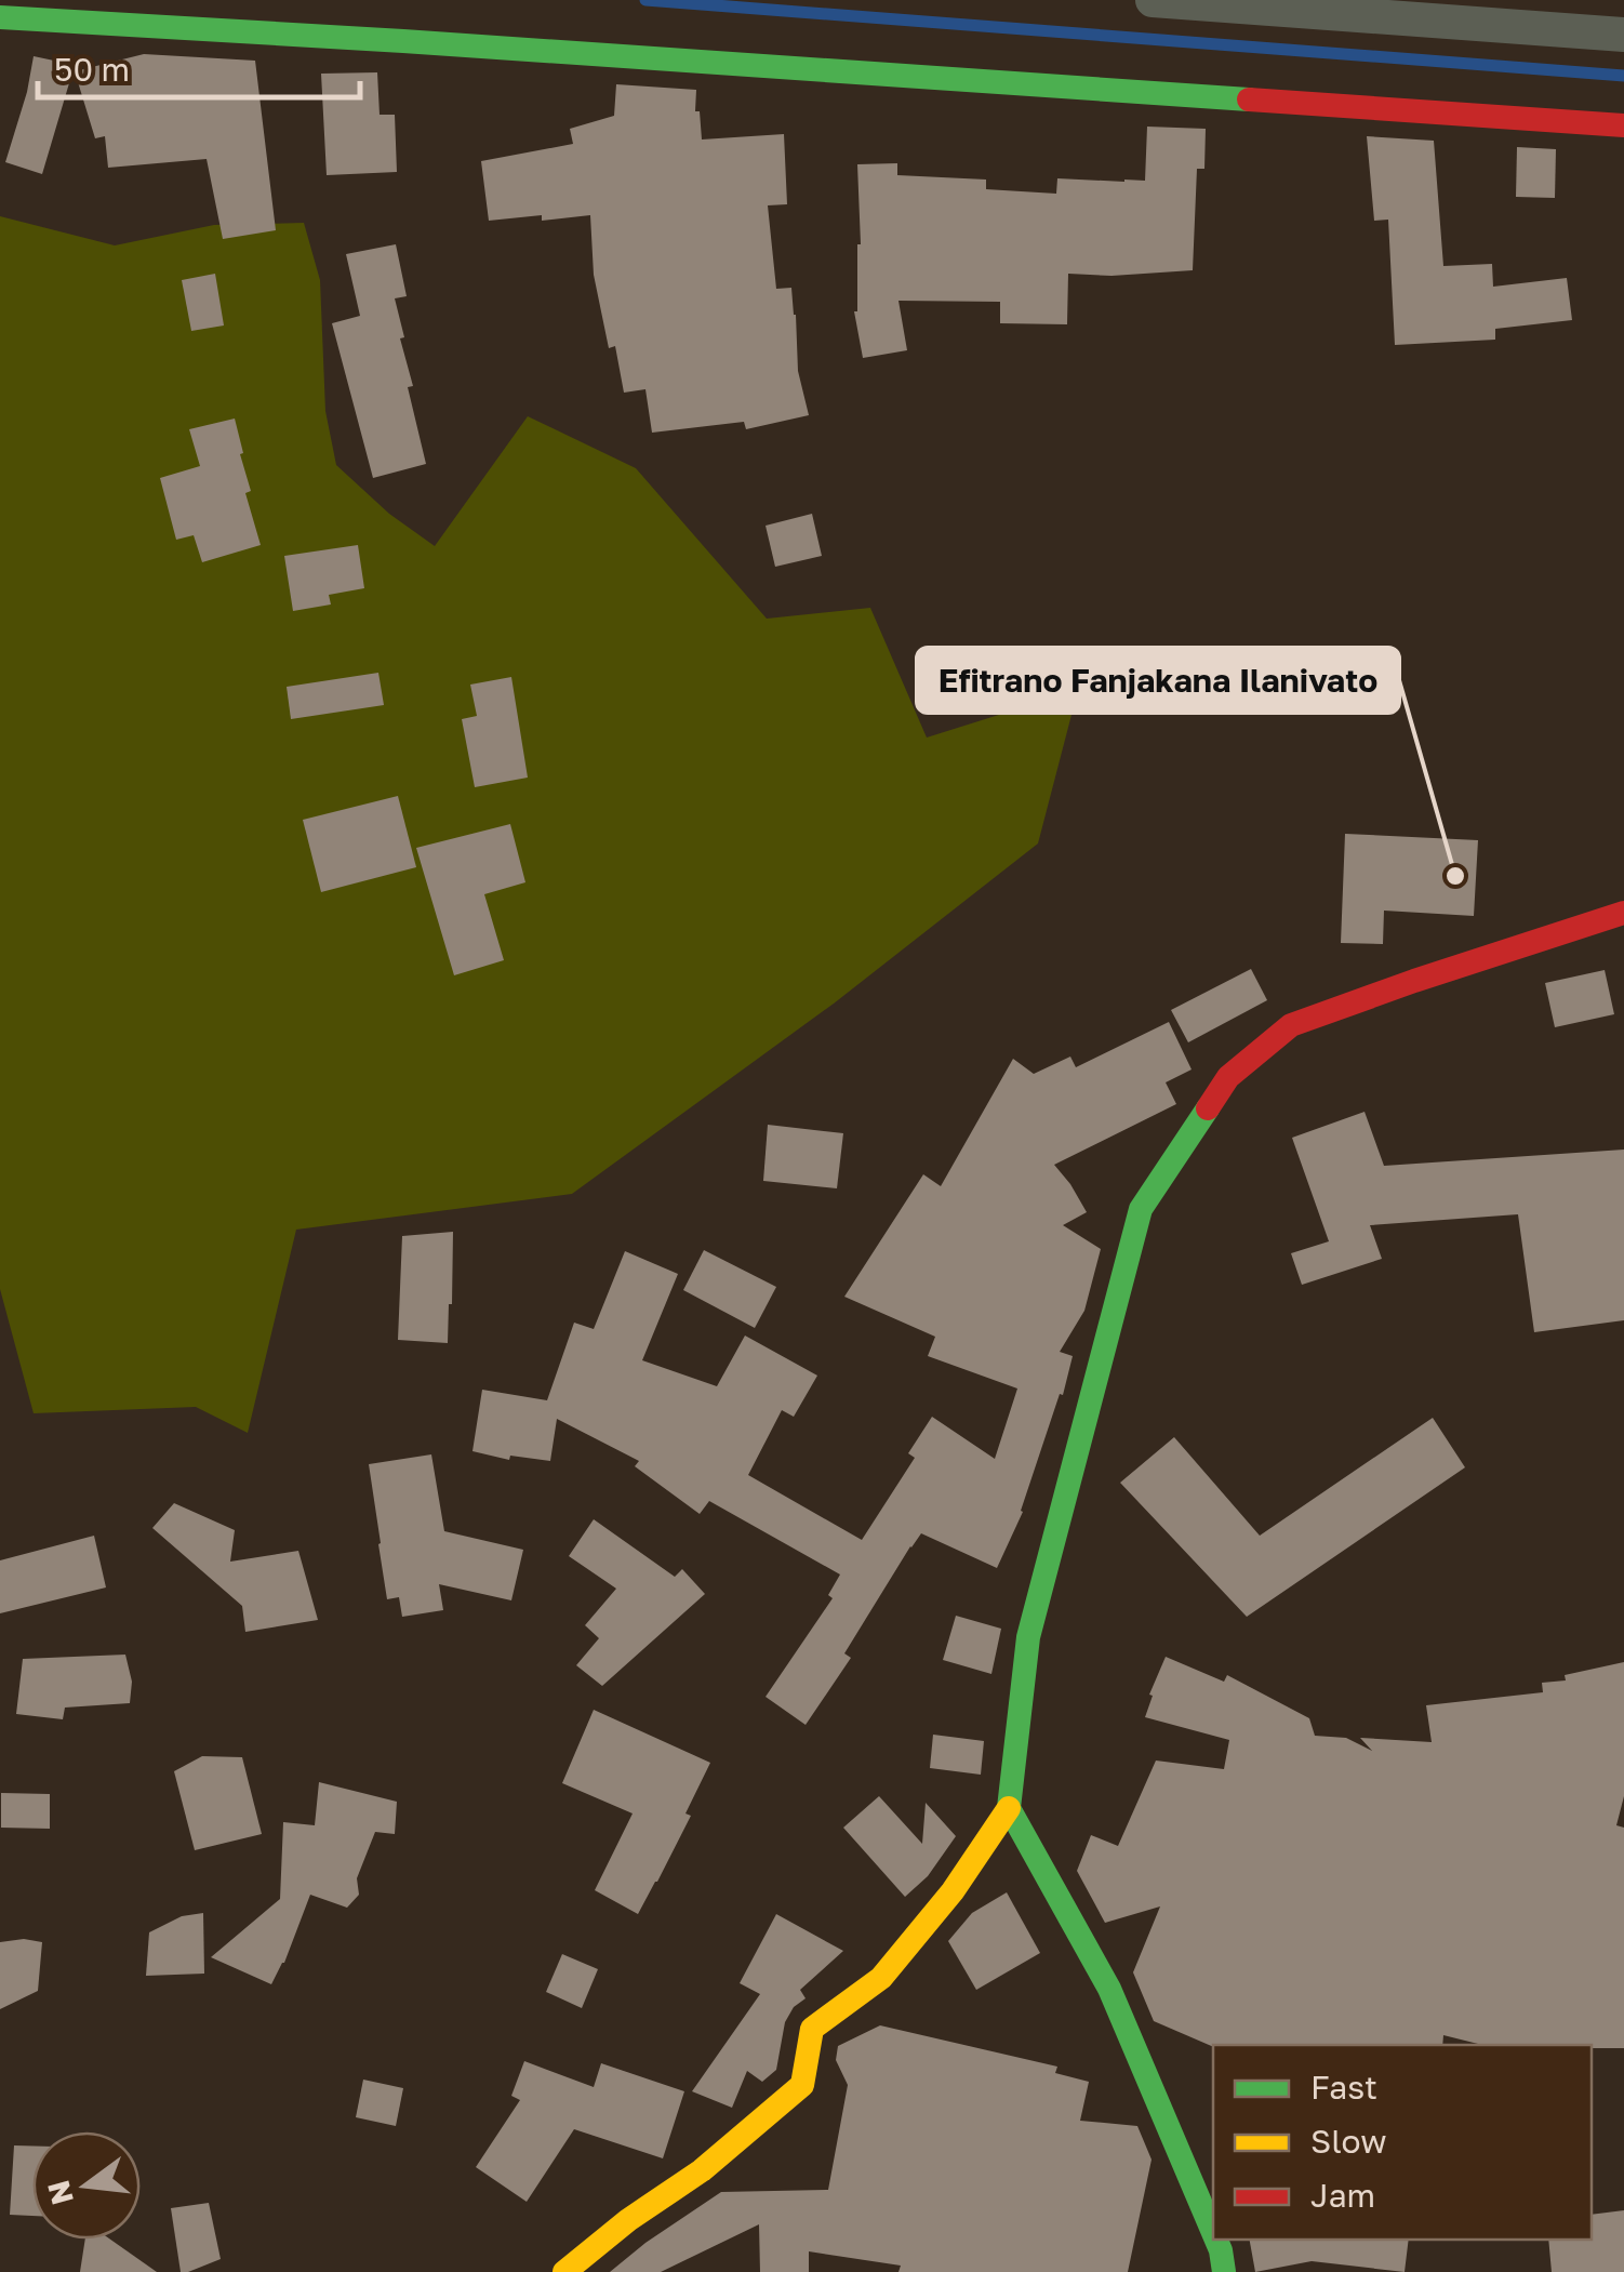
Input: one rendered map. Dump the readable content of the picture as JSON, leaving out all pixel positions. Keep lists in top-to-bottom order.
{
  "places": ["Efitrano Fanjakana Ilanivato"],
  "legend": ["Fast", "Slow", "Jam"],
  "scale_bar": "50 m",
  "north": "left"
}
